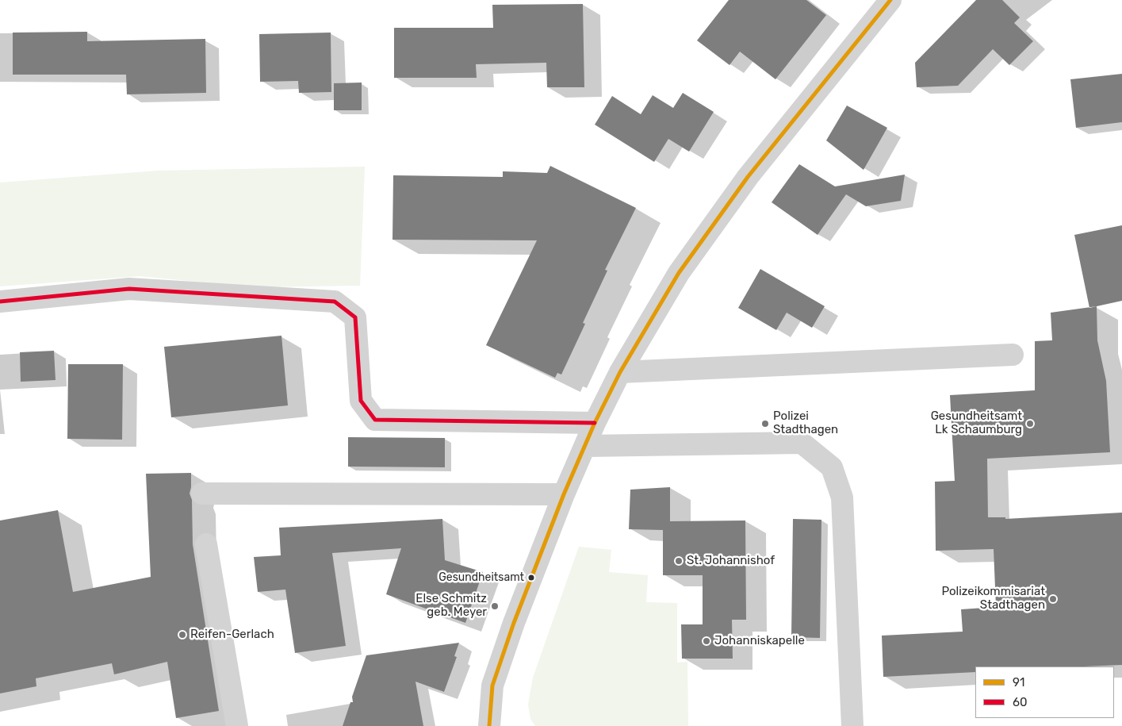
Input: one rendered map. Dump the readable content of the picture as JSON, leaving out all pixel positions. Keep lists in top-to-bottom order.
{
  "places": [
    "Polizei Stadthagen",
    "Gesundheitsamt Lk Schaumburg",
    "St. Johannishof",
    "Gesundheitsamt",
    "Polizeikommisariat Stadthagen",
    "Else Schmitz geb. Meyer",
    "Reifen-Gerlach",
    "Johanniskapelle"
  ],
  "lines": ["transit line 91", "transit line 60"],
  "legend": ["91", "60"]
}
